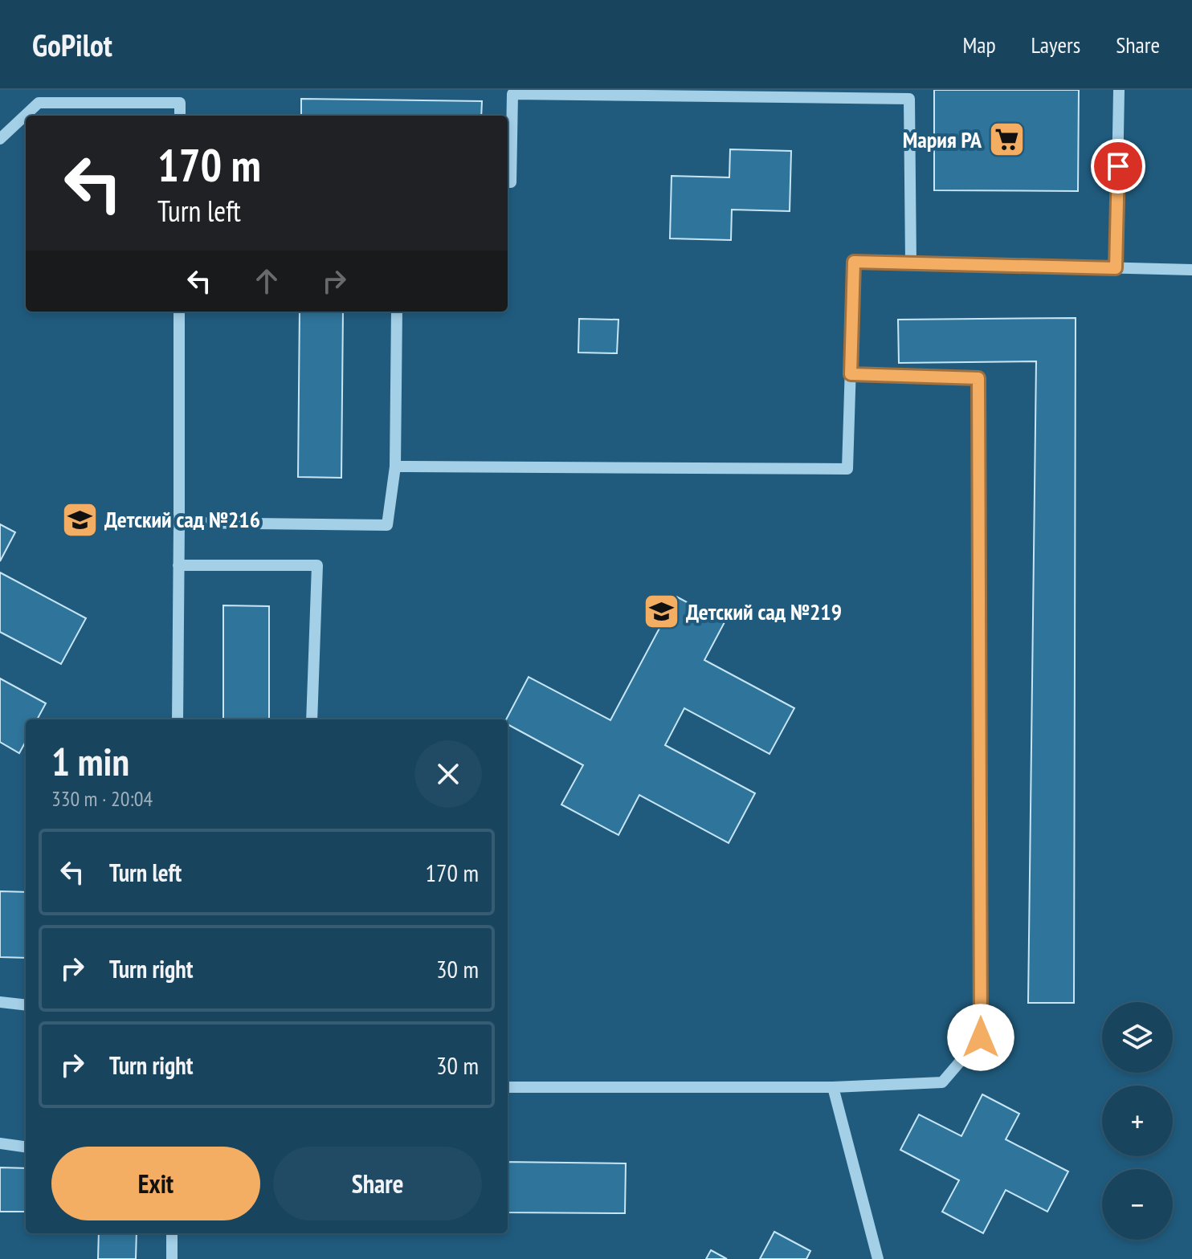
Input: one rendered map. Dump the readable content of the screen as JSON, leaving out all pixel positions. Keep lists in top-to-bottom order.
{
  "places": {
    "supermarket": ["Мария РА"],
    "school or university": ["Детский сад №216", "Детский сад №219"]
  },
  "page": {
    "header": "GoPilot",
    "nav": ["Map", "Layers", "Share"],
    "turn": ["170 m", "Turn left"],
    "heading": ["1 min", "330 m · 20:04"],
    "list": [
      {
        "name": "Turn left",
        "value": "170 m"
      },
      {
        "name": "Turn right",
        "value": "30 m"
      },
      {
        "name": "Turn right",
        "value": "30 m"
      }
    ],
    "map_buttons": ["+", "−"],
    "buttons": ["Exit", "Share"]
  }
}
